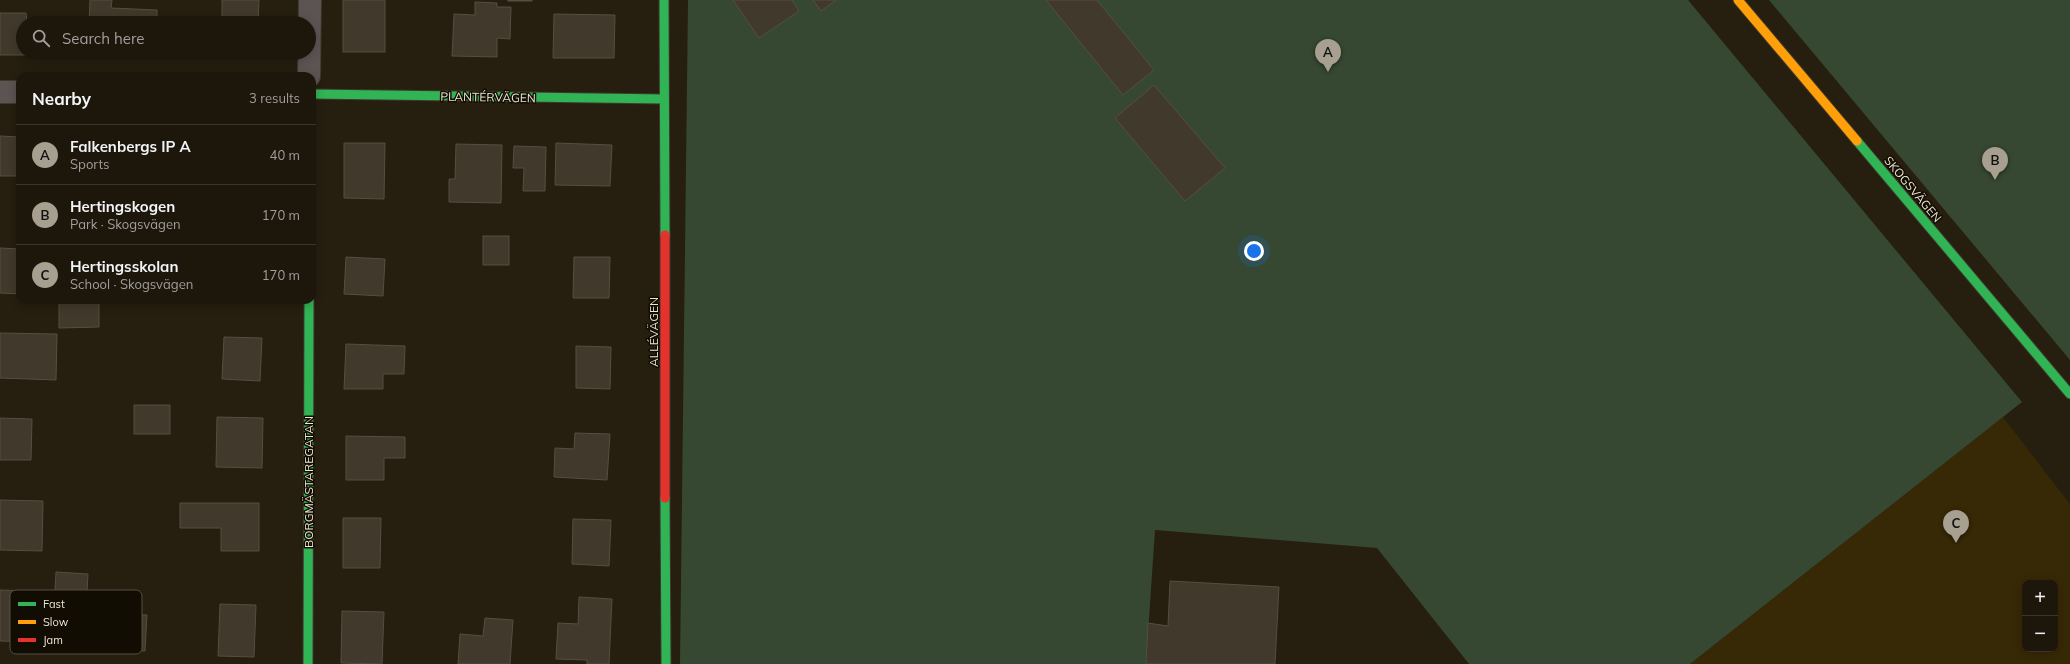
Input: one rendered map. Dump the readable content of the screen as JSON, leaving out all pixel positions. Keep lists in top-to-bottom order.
{
  "streets": {
    "street": [
      "PLANTÉRVÄGEN",
      "SKOGSVÄGEN",
      "ALLÉVÄGEN",
      "BORGMÄSTAREGATAN"
    ]
  },
  "crossings": [
    ["PLANTÉRVÄGEN", "ALLÉVÄGEN"]
  ],
  "legend": ["Fast", "Slow", "Jam"],
  "page": {
    "search": "Search here",
    "pins": ["A", "B", "C"],
    "heading": ["Nearby", "3 results"],
    "list": [
      {
        "mark": "A",
        "name": "Falkenbergs IP A",
        "note": "Sports",
        "value": "40 m"
      },
      {
        "mark": "B",
        "name": "Hertingskogen",
        "note": "Park · Skogsvägen",
        "value": "170 m"
      },
      {
        "mark": "C",
        "name": "Hertingsskolan",
        "note": "School · Skogsvägen",
        "value": "170 m"
      }
    ],
    "map_buttons": ["+", "−"]
  }
}
